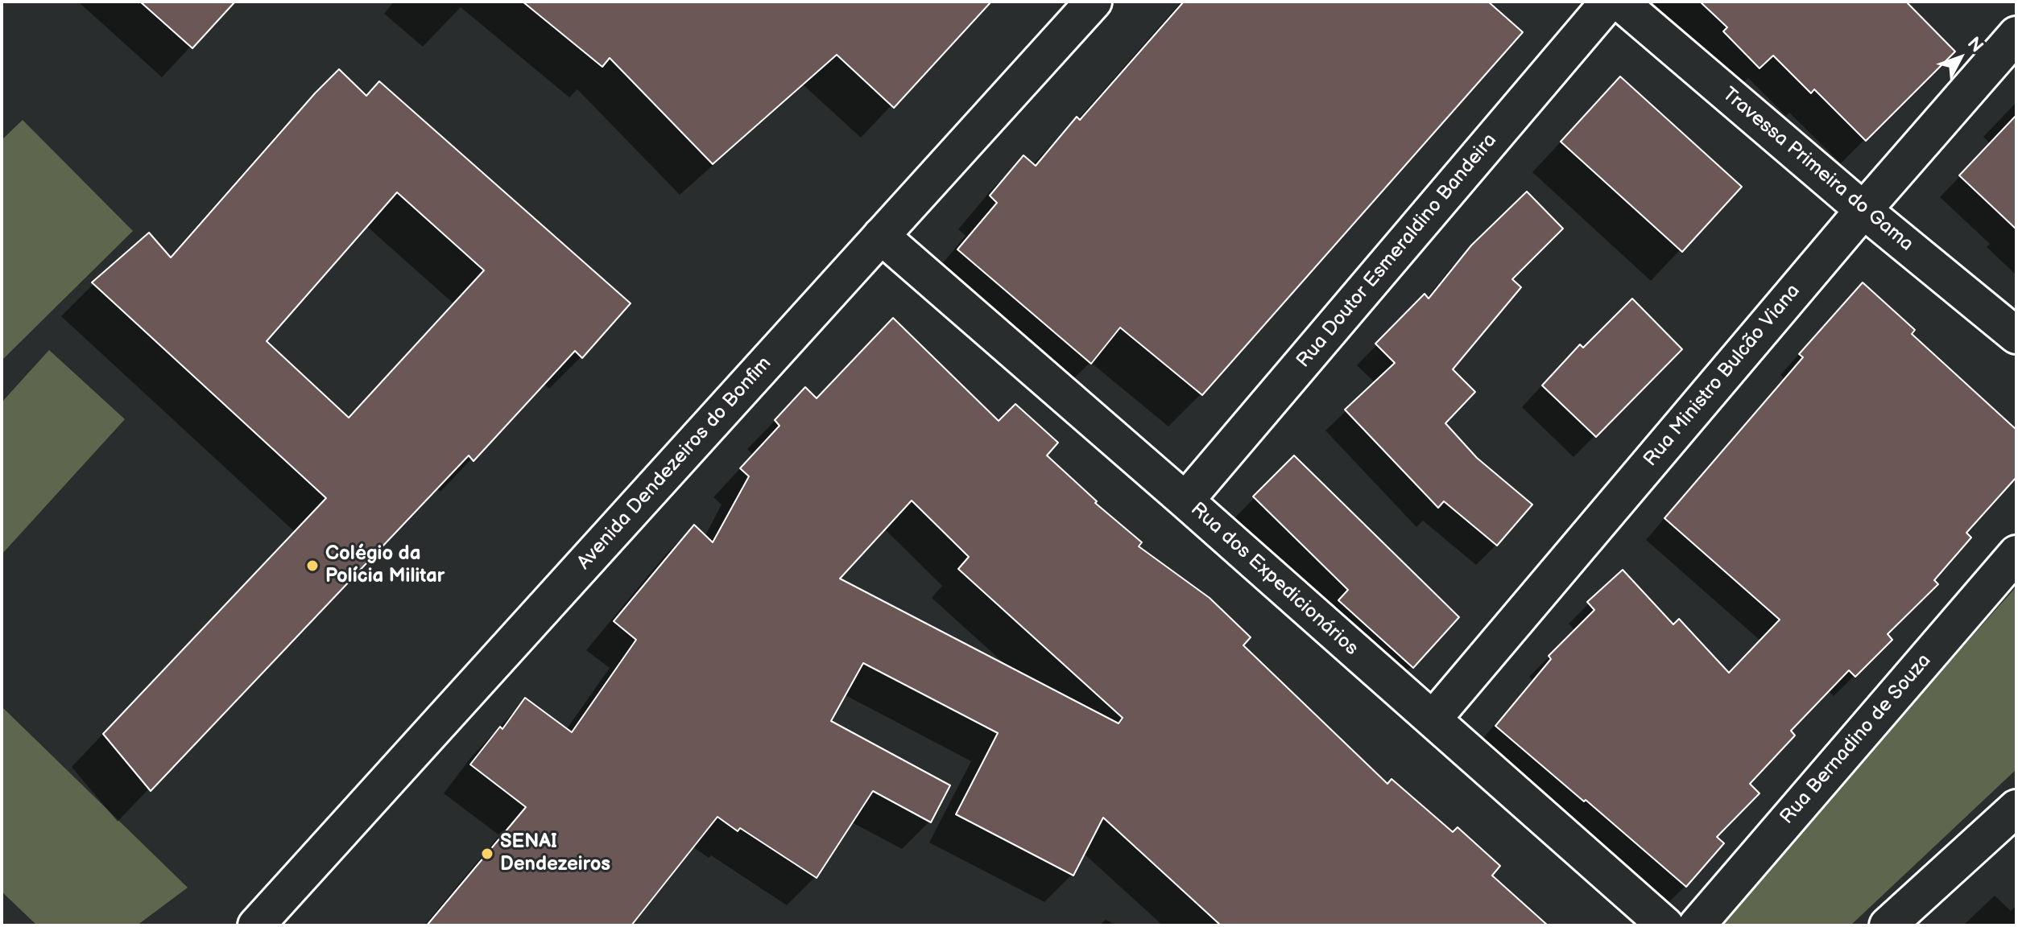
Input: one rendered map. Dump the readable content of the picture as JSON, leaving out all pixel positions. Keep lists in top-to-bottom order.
{
  "streets": {
    "street": [
      "Travessa Primeira do Gama",
      "Rua Doutor Esmeraldino Bandeira",
      "Rua Ministro Bulcão Viana",
      "Avenida Dendezeiros do Bonfim",
      "Rua dos Expedicionários",
      "Rua Bernadino de Souza"
    ]
  },
  "crossings": [
    ["Travessa Primeira do Gama", "Rua Ministro Bulcão Viana"],
    ["Rua Doutor Esmeraldino Bandeira", "Rua dos Expedicionários"],
    ["Rua Ministro Bulcão Viana", "Rua dos Expedicionários"],
    ["Avenida Dendezeiros do Bonfim", "Rua dos Expedicionários"]
  ],
  "places": ["Colégio da Polícia Militar", "SENAI Dendezeiros"],
  "north": "top right"
}
